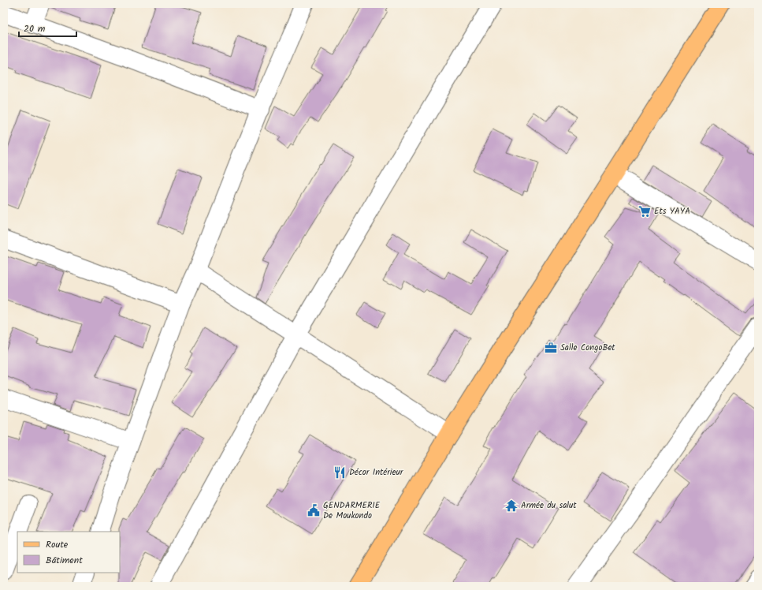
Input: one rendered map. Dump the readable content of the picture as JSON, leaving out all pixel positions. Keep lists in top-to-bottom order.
{
  "places": {
    "supermarket": ["Ets YAYA"],
    "office": ["Salle CongoBet"],
    "restaurant": ["Décor Intérieur"],
    "temple": ["Armée du salut"],
    "public building": ["GENDARMERIE De Moukondo"]
  },
  "legend": ["Route", "Bâtiment"],
  "scale_bar": "20 m"
}
